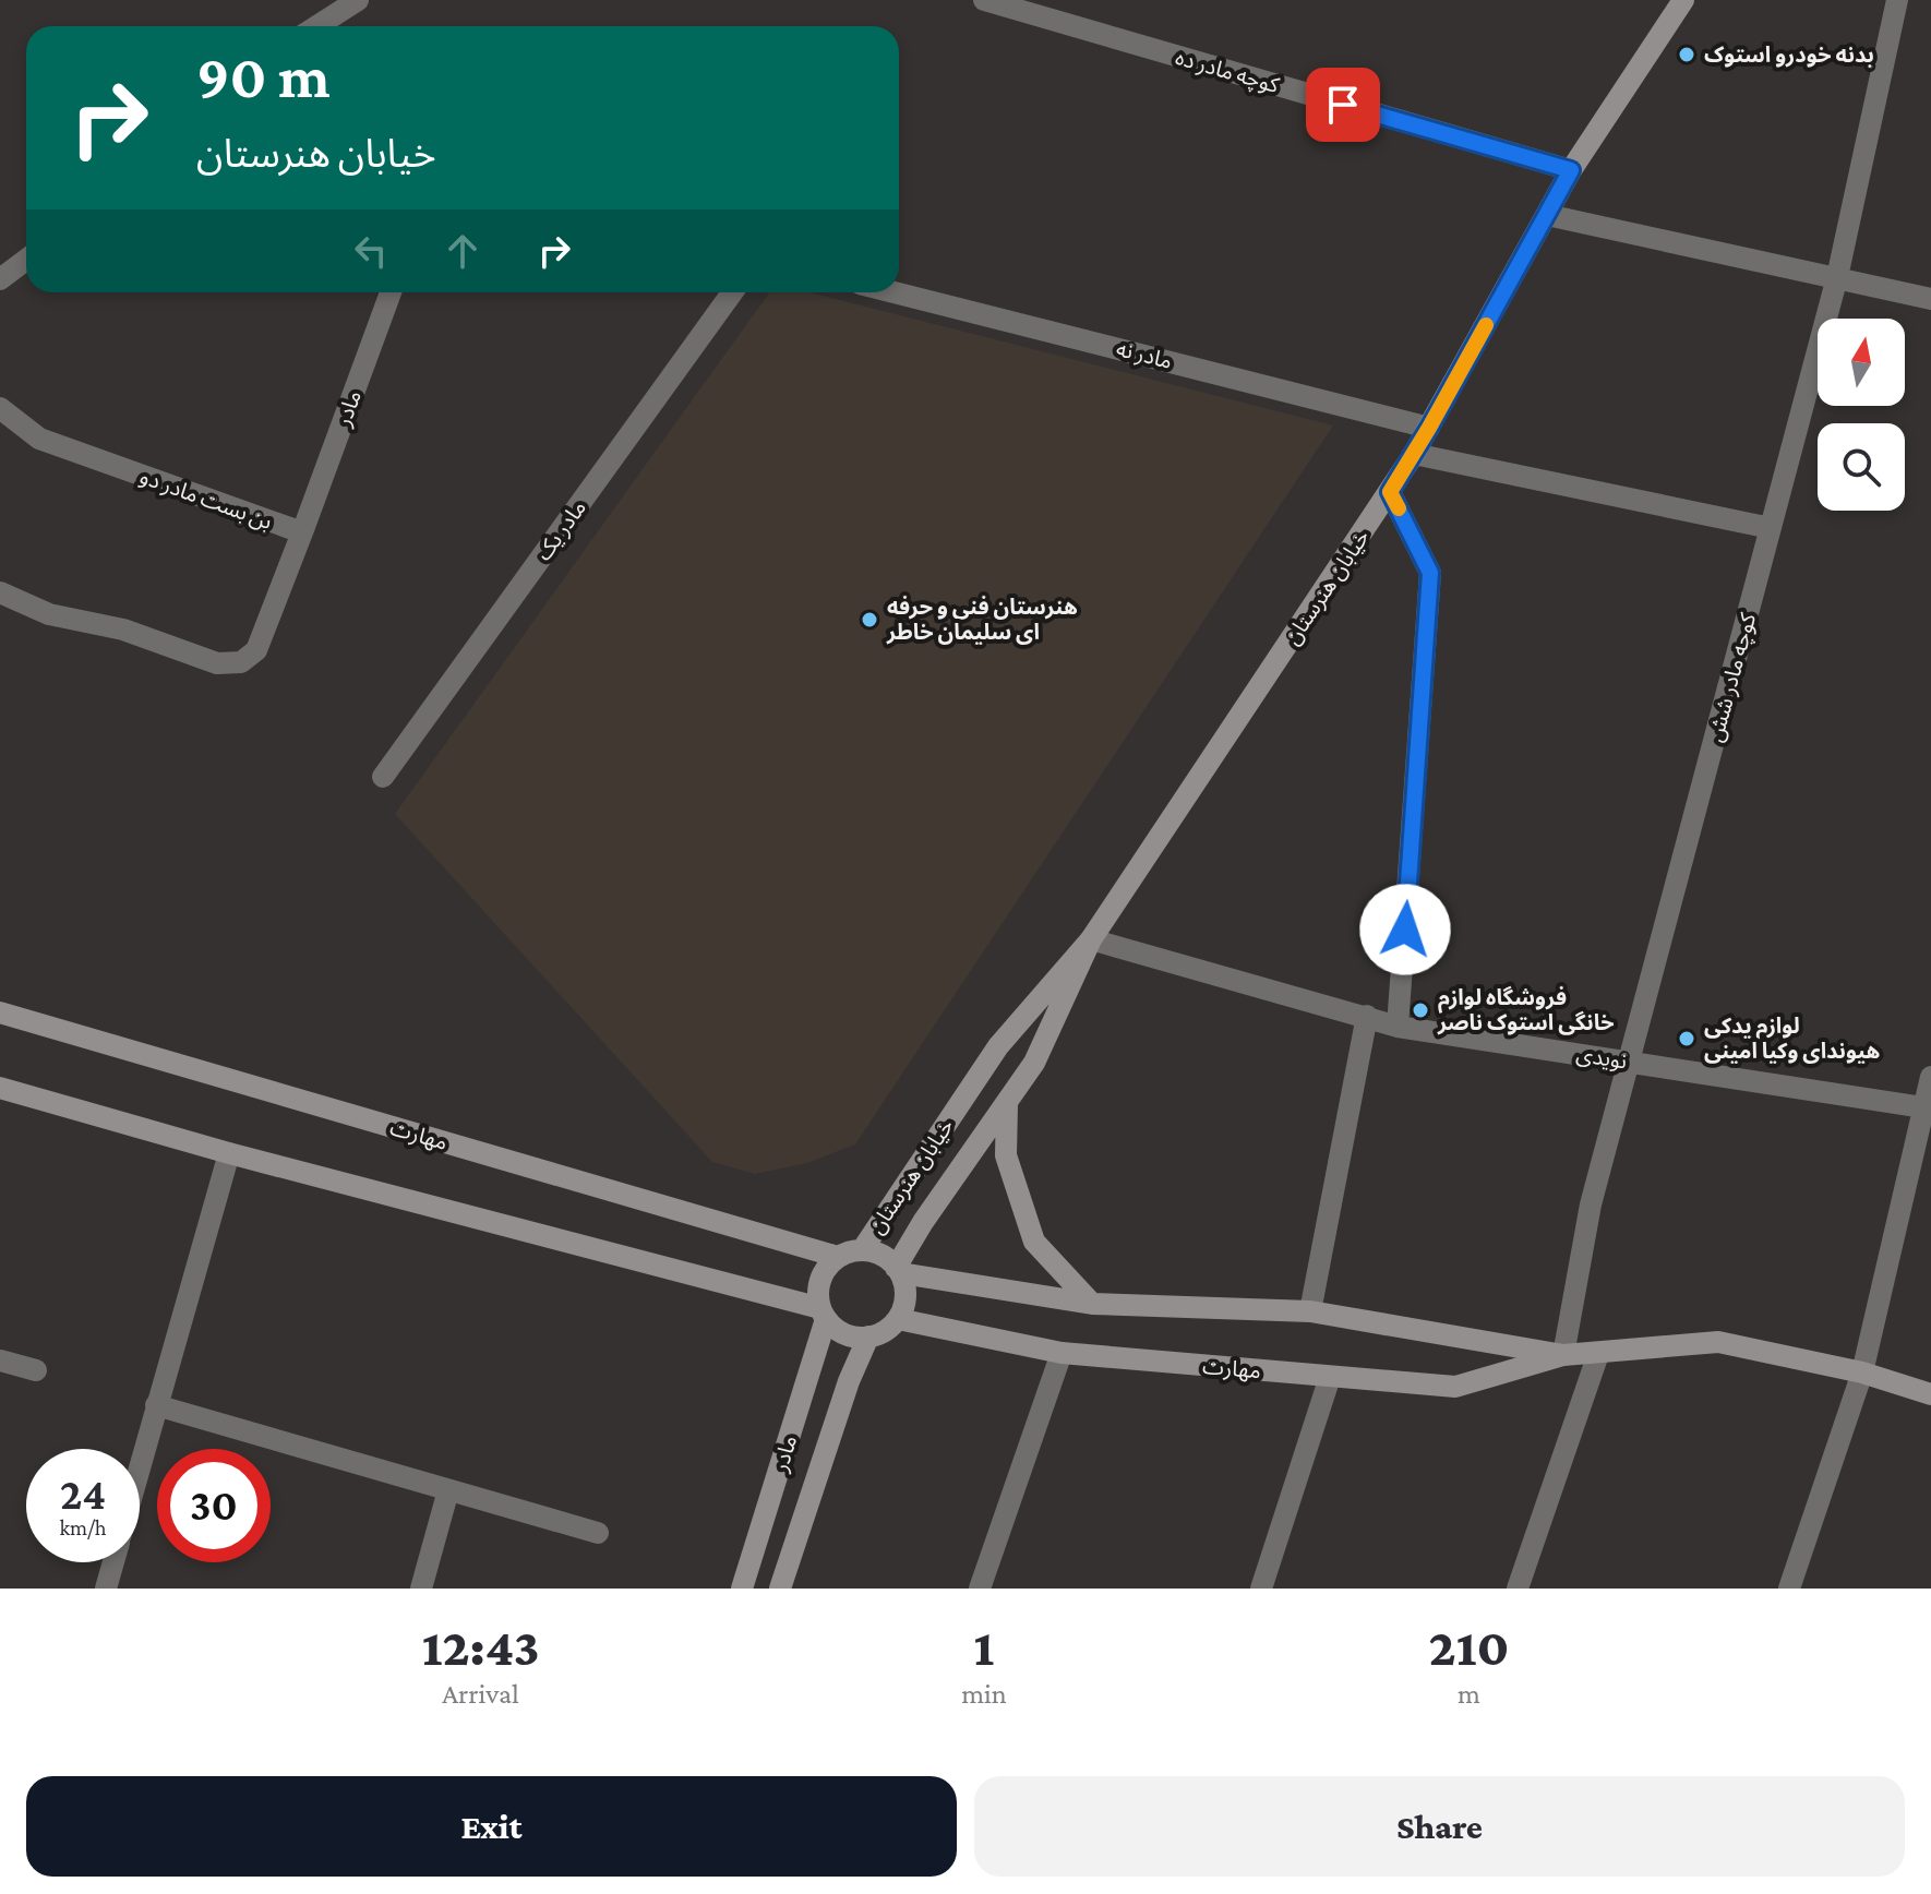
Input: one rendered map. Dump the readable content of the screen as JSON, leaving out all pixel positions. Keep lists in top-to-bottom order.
{
  "streets": {
    "main road": ["مادر", "خیابان هنرستان", "مهارت"],
    "street": [
      "کوچه مادر ده",
      "مادر نه",
      "بن بست مادر دو",
      "مادر یک",
      "کوچه مادر شش",
      "نویدی"
    ]
  },
  "crossings": [
    ["کوچه مادر ده", "خیابان هنرستان"],
    ["مادر نه", "خیابان هنرستان"],
    ["مادر", "بن بست مادر دو"],
    ["مادر", "خیابان هنرستان"],
    ["مادر", "مهارت"],
    ["خیابان هنرستان", "نویدی"],
    ["خیابان هنرستان", "مهارت"],
    ["کوچه مادر شش", "نویدی"],
    ["کوچه مادر شش", "مهارت"]
  ],
  "places": [
    "بدنه خودرو استوک",
    "هنرستان فنی و حرفه ای سلیمان خاطر",
    "فروشگاه لوازم خانگى استوک ناصر",
    "لوازم یدکى هیونداى وکیا امینى"
  ],
  "north": "top",
  "page": {
    "turn": ["90 m", "خیابان هنرستان"],
    "speed": "24 km/h",
    "limit": "30",
    "eta": [
      "12:43",
      "Arrival",
      "1",
      "min",
      "210",
      "m"
    ],
    "buttons": ["Exit", "Share"]
  }
}
